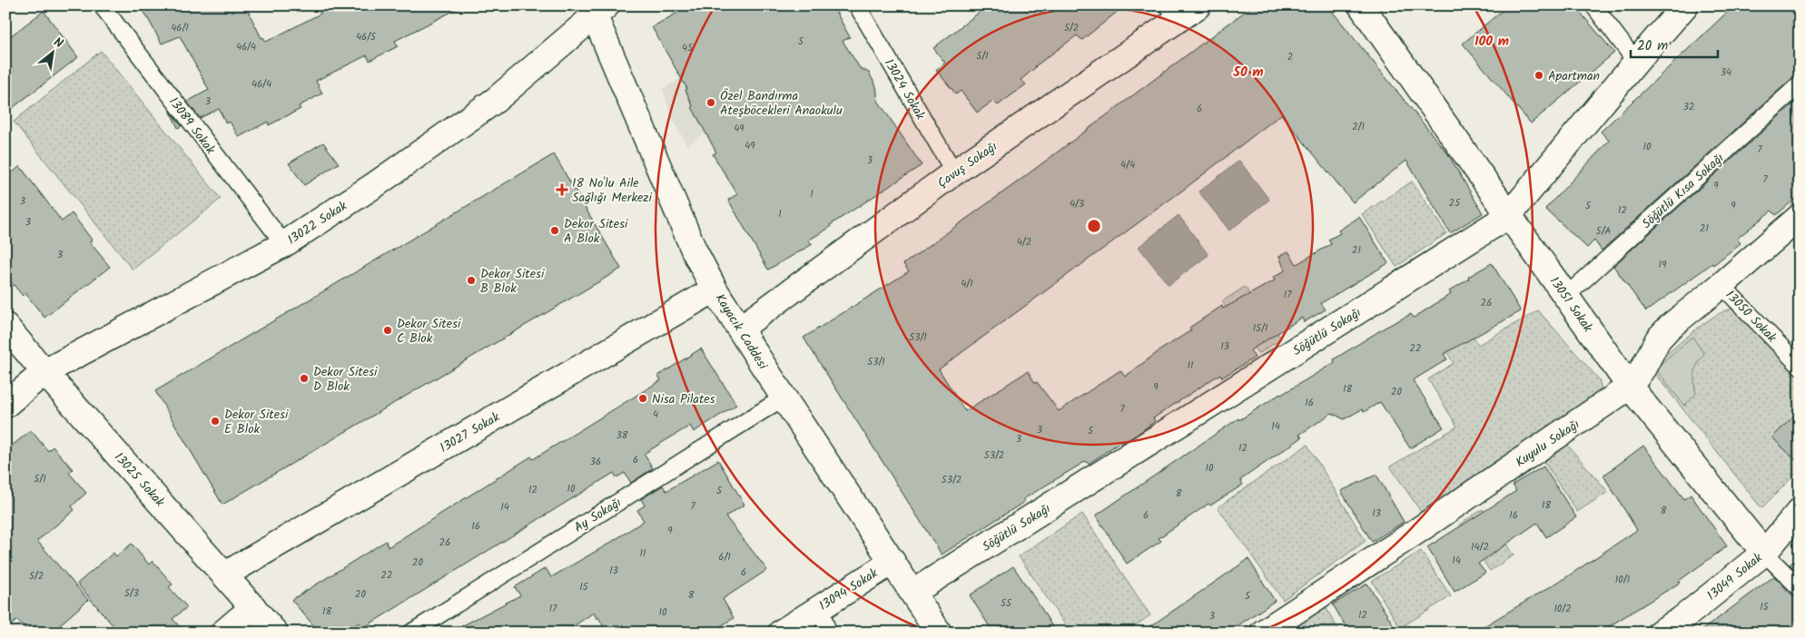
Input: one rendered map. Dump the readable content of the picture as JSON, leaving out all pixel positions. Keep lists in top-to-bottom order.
{
  "streets": {
    "street": [
      "Çavuş Sokağı",
      "13022 Sokak",
      "13051 Sokak",
      "Kayacık Caddesi",
      "Söğütlü Sokağı",
      "13027 Sokak",
      "Kuyulu Sokağı",
      "13025 Sokak",
      "13049 Sokak",
      "13094 Sokak"
    ],
    "lane": [
      "13024 Sokak",
      "13089 Sokak",
      "Söğütlü Kısa Sokağı",
      "13050 Sokak",
      "Ay Sokağı"
    ]
  },
  "crossings": [
    ["13024 Sokak", "Çavuş Sokağı"],
    ["13089 Sokak", "13022 Sokak"],
    ["Çavuş Sokağı", "Kayacık Caddesi"],
    ["Söğütlü Kısa Sokağı", "13051 Sokak"],
    ["13022 Sokak", "Kayacık Caddesi"],
    ["13022 Sokak", "13025 Sokak"],
    ["13051 Sokak", "Söğütlü Sokağı"],
    ["13051 Sokak", "Kuyulu Sokağı"],
    ["13051 Sokak", "13049 Sokak"],
    ["13050 Sokak", "Kuyulu Sokağı"],
    ["Kayacık Caddesi", "Söğütlü Sokağı"],
    ["Kayacık Caddesi", "13027 Sokak"],
    ["Kayacık Caddesi", "Ay Sokağı"],
    ["Kayacık Caddesi", "13094 Sokak"],
    ["13027 Sokak", "13025 Sokak"]
  ],
  "places": {
    "other": [
      "Apartman",
      "Özel Bandırma Ateşböcekleri Anaokulu",
      "Dekor Sitesi A Blok",
      "Dekor Sitesi B Blok",
      "Dekor Sitesi C Blok",
      "Dekor Sitesi D Blok",
      "Nisa Pilates",
      "Dekor Sitesi E Blok"
    ],
    "health": ["18 No'lu Aile Sağlığı Merkezi"]
  },
  "house_numbers": [
    "46/1",
    "5/2",
    "46/5",
    "5",
    "46/4",
    "45",
    "5/1",
    "2",
    "34",
    "46/4",
    "3",
    "32",
    "6",
    "2/1",
    "49",
    "49",
    "10",
    "7",
    "3",
    "4/4",
    "7",
    "9",
    "1",
    "3",
    "25",
    "4/3",
    "5",
    "9",
    "12",
    "1",
    "3",
    "21",
    "5/A",
    "4/2",
    "21",
    "3",
    "19",
    "4/1",
    "17",
    "26",
    "15/1",
    "53/1",
    "13",
    "22",
    "53/1",
    "11",
    "9",
    "18",
    "20",
    "16",
    "7",
    "4",
    "14",
    "3",
    "5",
    "38",
    "3",
    "12",
    "53/2",
    "6",
    "36",
    "10",
    "5/1",
    "53/2",
    "10",
    "12",
    "5",
    "8",
    "18",
    "7",
    "14",
    "8",
    "13",
    "6",
    "16",
    "16",
    "9",
    "26",
    "14/2",
    "11",
    "6/1",
    "14",
    "20",
    "13",
    "6",
    "22",
    "5/2",
    "10/1",
    "15",
    "5/3",
    "20",
    "8",
    "5",
    "55",
    "15",
    "17",
    "10/2",
    "18",
    "10",
    "12",
    "3"
  ],
  "scale_bar": "20 m",
  "north": "top right",
  "rings": ["100 m", "50 m"]
}
